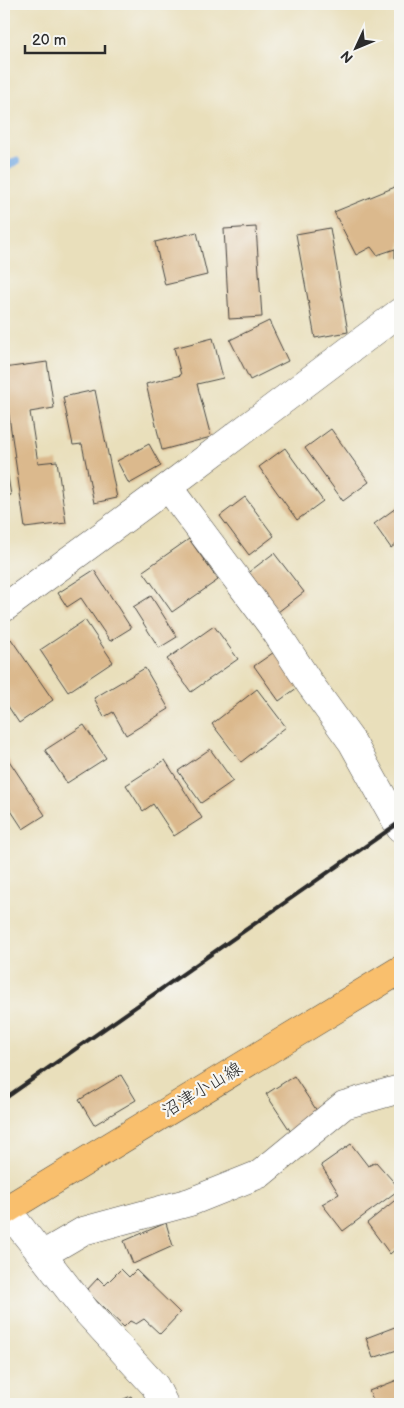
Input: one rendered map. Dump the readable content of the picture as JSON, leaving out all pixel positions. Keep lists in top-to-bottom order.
{
  "streets": {
    "main road": ["沼津小山線"]
  },
  "scale_bar": "20 m",
  "north": "bottom left"
}
